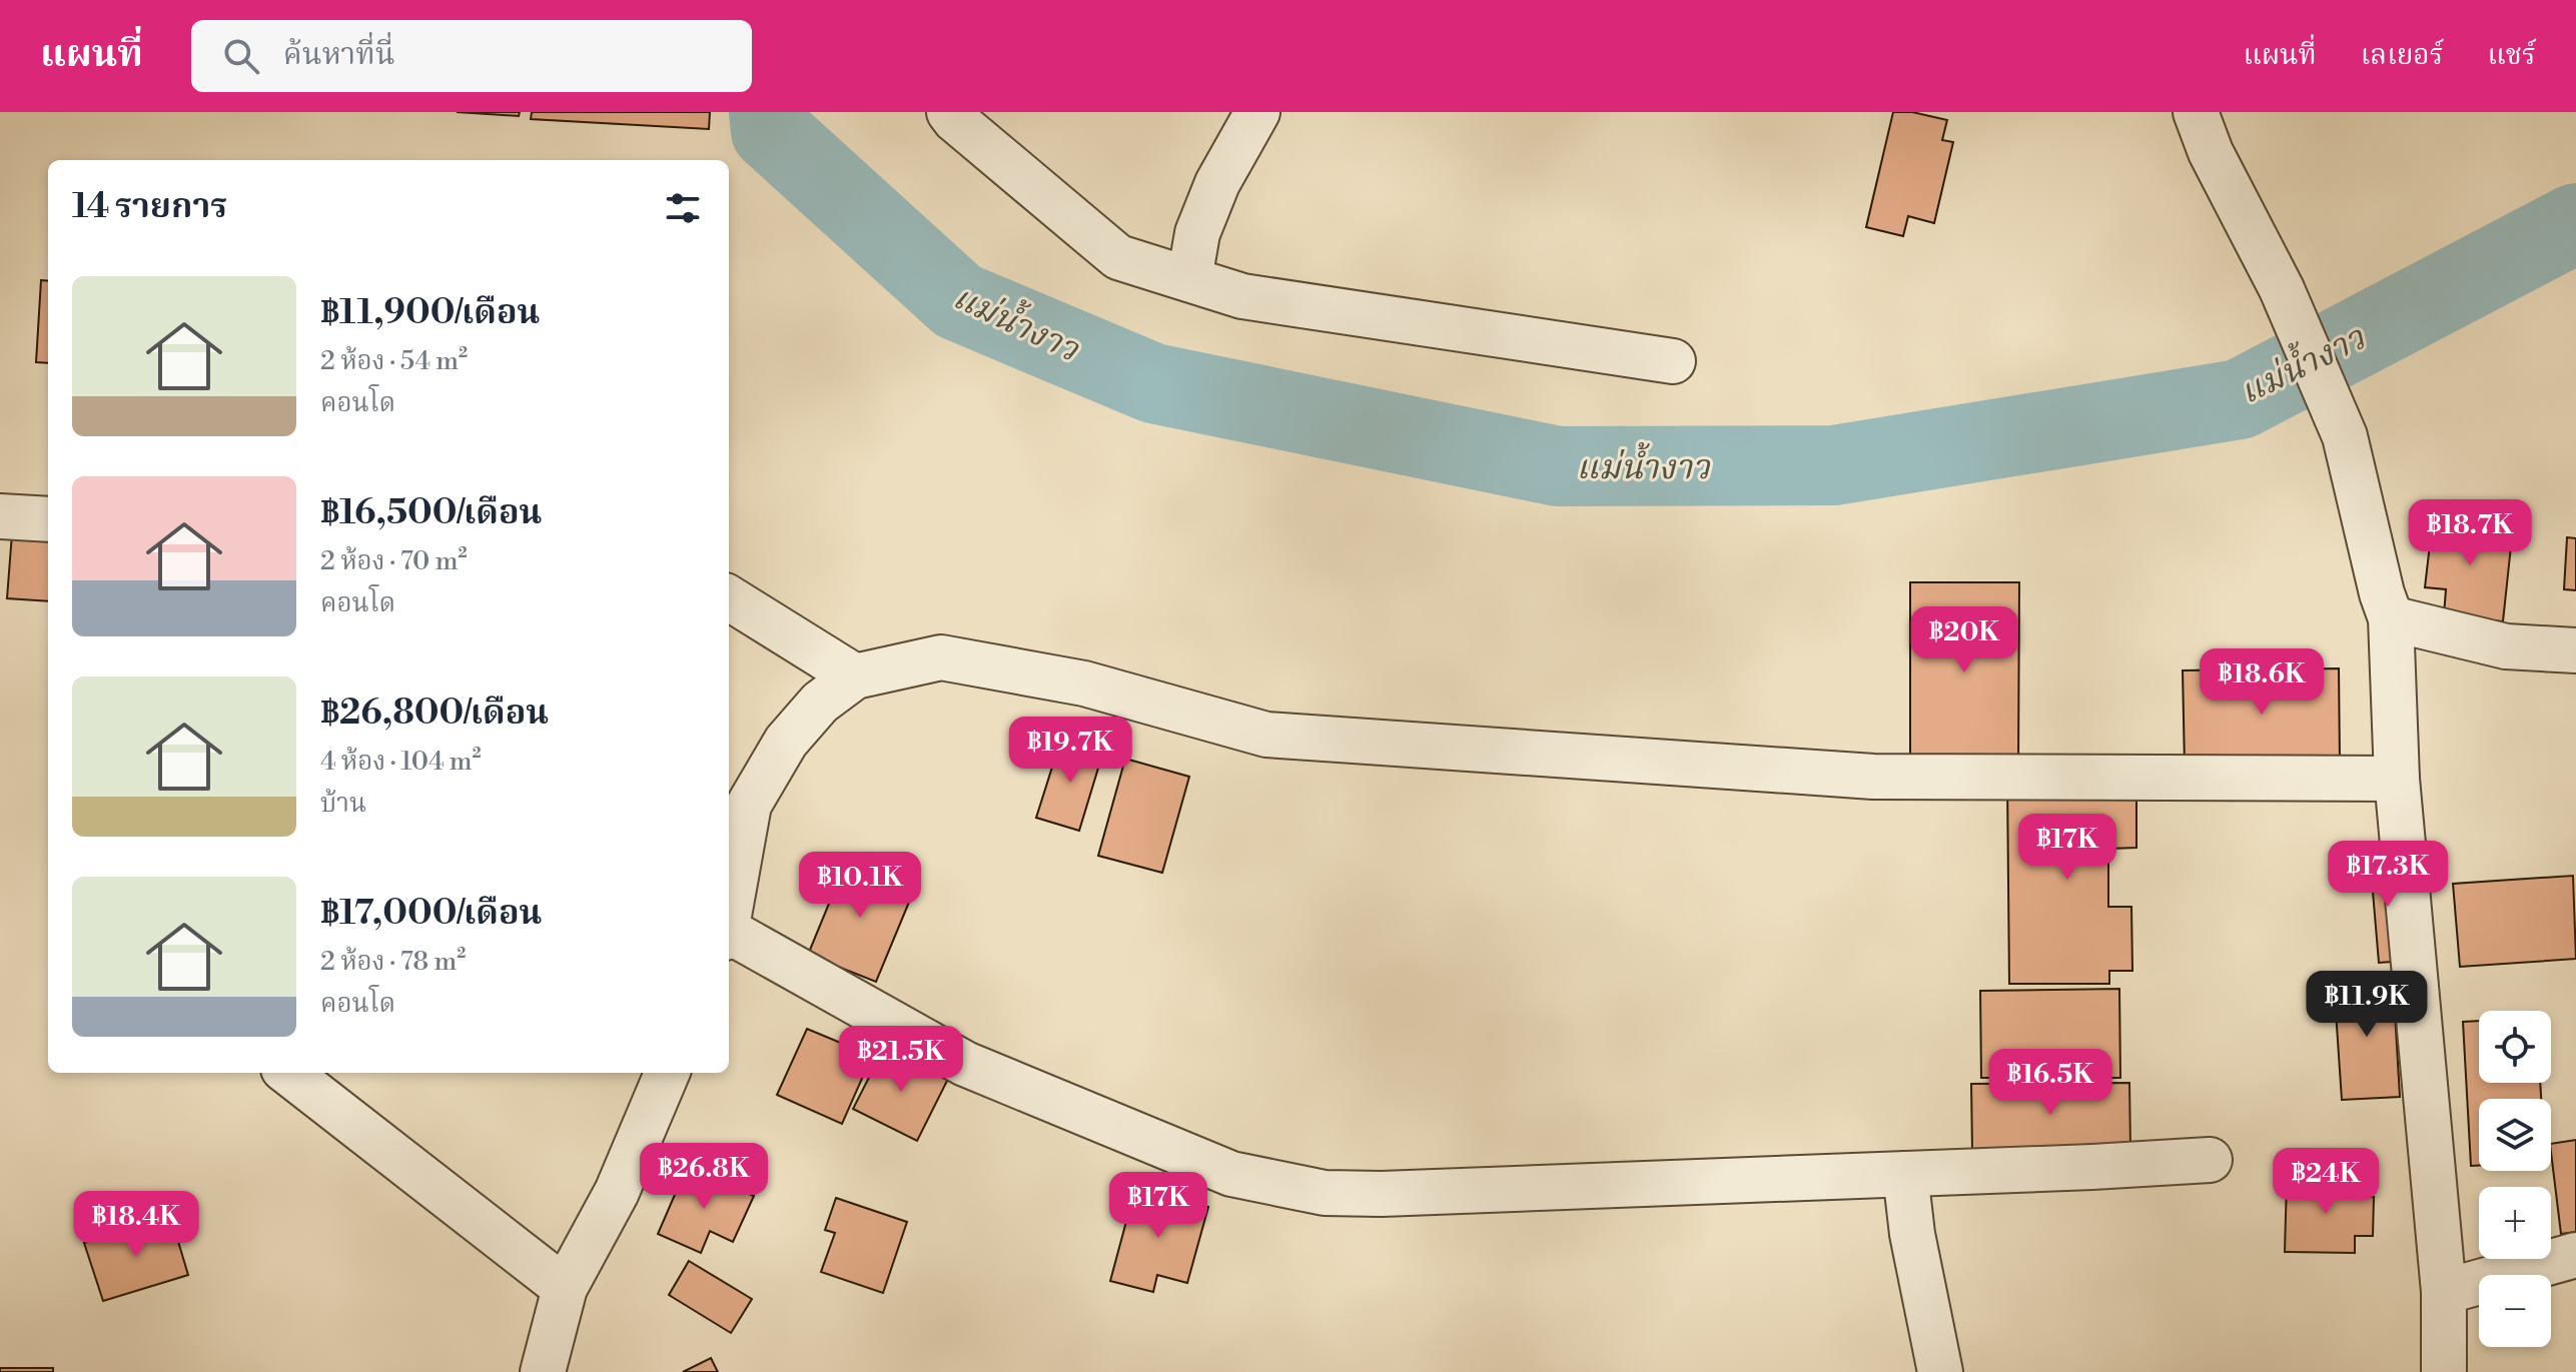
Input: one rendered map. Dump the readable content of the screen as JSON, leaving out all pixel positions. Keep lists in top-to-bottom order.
{
  "water": ["แม่น้ำงาว"],
  "page": {
    "header": "แผนที่",
    "search": "ค้นหาที่นี่",
    "nav": ["แผนที่", "เลเยอร์", "แชร์"],
    "heading": "14 รายการ",
    "list": [
      {
        "name": "฿11,900/เดือน",
        "note": "2 ห้อง · 54 m² · คอนโด"
      },
      {
        "name": "฿16,500/เดือน",
        "note": "2 ห้อง · 70 m² · คอนโด"
      },
      {
        "name": "฿26,800/เดือน",
        "note": "4 ห้อง · 104 m² · บ้าน"
      },
      {
        "name": "฿17,000/เดือน",
        "note": "2 ห้อง · 78 m² · คอนโด"
      }
    ],
    "price": [
      "฿18.7K",
      "฿20K",
      "฿18.6K",
      "฿19.7K",
      "฿17K",
      "฿17.3K",
      "฿10.1K",
      "฿11.9K",
      "฿21.5K",
      "฿16.5K",
      "฿26.8K",
      "฿24K",
      "฿17K",
      "฿18.4K"
    ],
    "map_buttons": ["+", "−"]
  }
}
